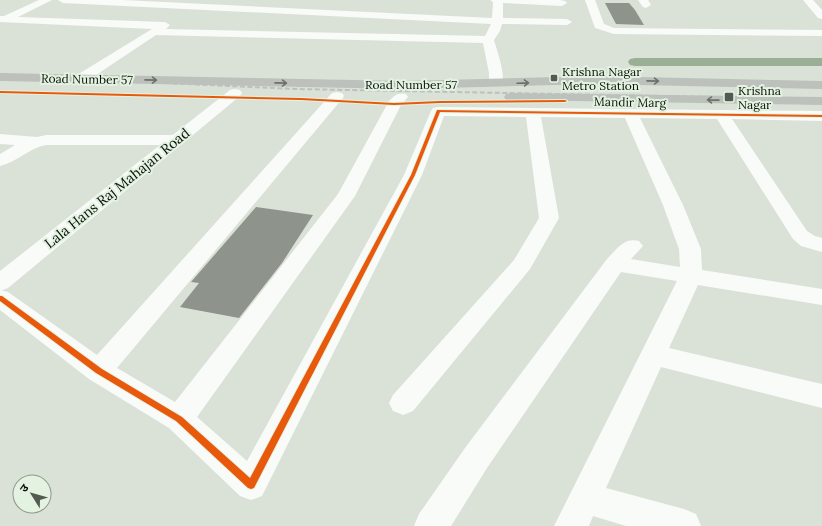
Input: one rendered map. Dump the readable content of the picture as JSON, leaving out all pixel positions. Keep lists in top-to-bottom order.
{
  "streets": {
    "main road": ["Road Number 57"],
    "street": ["Mandir Marg", "Lala Hans Raj Mahajan Road"]
  },
  "crossings": [
    ["Road Number 57", "Lala Hans Raj Mahajan Road"]
  ],
  "places": {
    "transit": ["Krishna Nagar Metro Station", "Krishna Nagar"]
  },
  "north": "top left"
}
